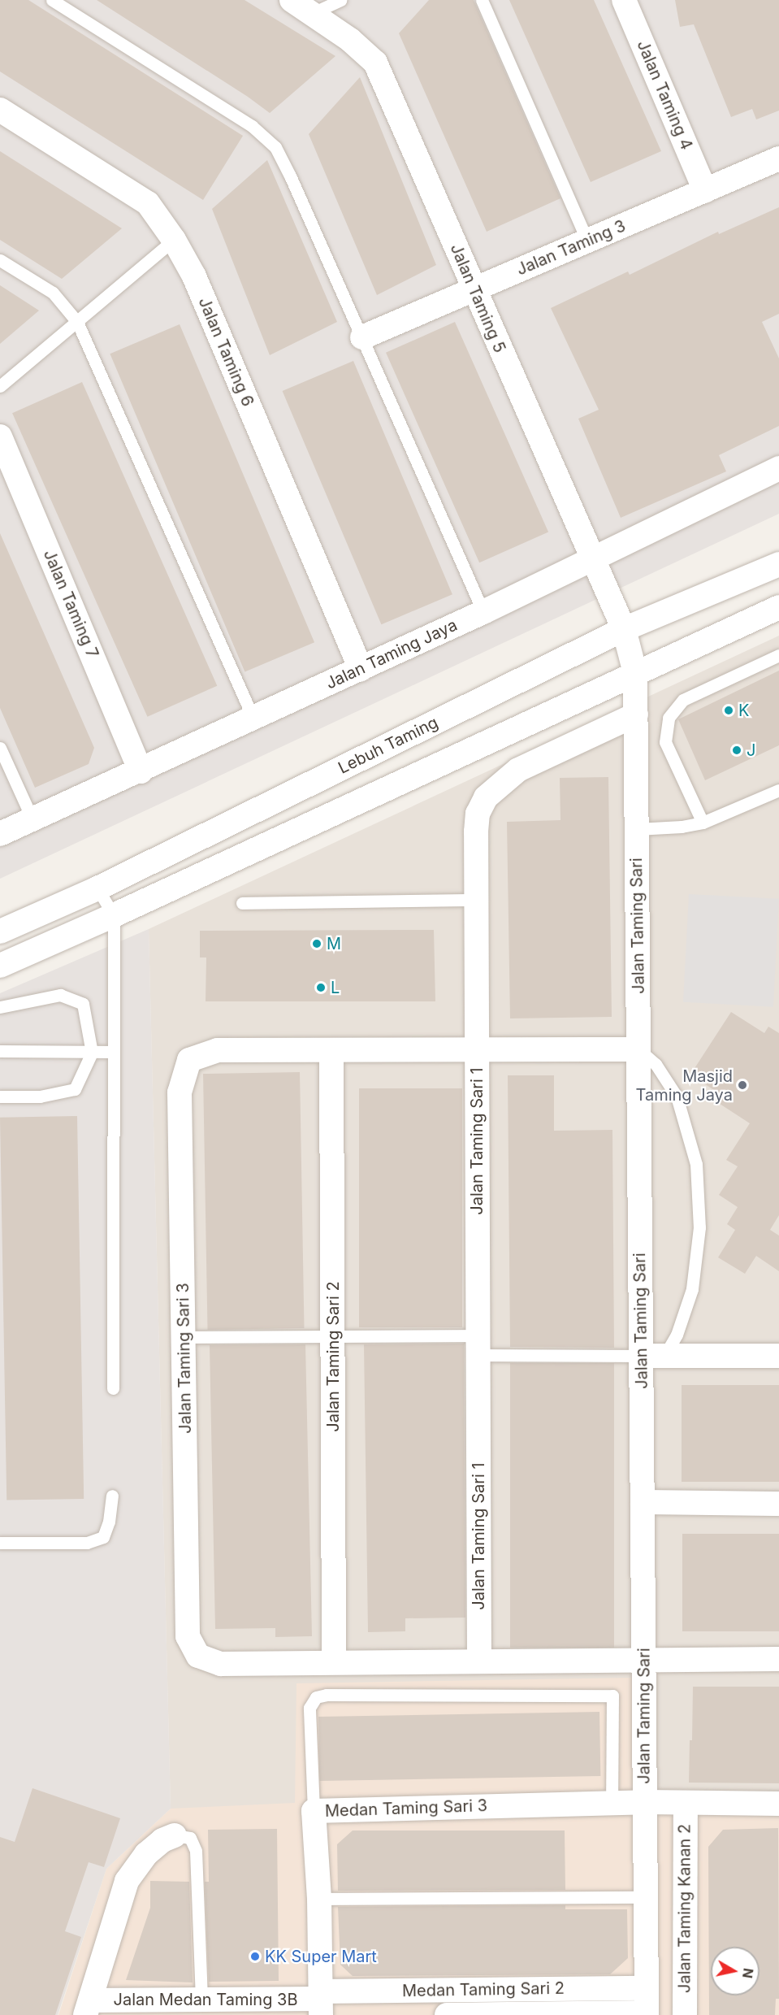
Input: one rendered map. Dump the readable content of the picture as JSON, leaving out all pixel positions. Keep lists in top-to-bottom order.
{
  "streets": {
    "street": [
      "Jalan Taming 4",
      "Jalan Taming 3",
      "Jalan Taming 5",
      "Jalan Taming 6",
      "Jalan Taming 7",
      "Jalan Taming Jaya",
      "Lebuh Taming",
      "Jalan Taming Sari",
      "Jalan Taming Sari 1",
      "Jalan Taming Sari 2",
      "Jalan Taming Sari 3",
      "Medan Taming Sari 3",
      "Jalan Taming Kanan 2",
      "Medan Taming Sari 2",
      "Jalan Medan Taming 3B"
    ]
  },
  "crossings": [
    ["Jalan Taming 4", "Jalan Taming 3"],
    ["Jalan Taming 3", "Jalan Taming 5"],
    ["Jalan Taming 5", "Jalan Taming Jaya"],
    ["Jalan Taming 5", "Lebuh Taming"],
    ["Jalan Taming 5", "Jalan Taming Sari"],
    ["Jalan Taming 6", "Jalan Taming Jaya"],
    ["Jalan Taming 7", "Jalan Taming Jaya"],
    ["Lebuh Taming", "Jalan Taming Sari"],
    ["Jalan Taming Sari", "Jalan Taming Sari 1"],
    ["Jalan Taming Sari", "Medan Taming Sari 3"],
    ["Jalan Taming Sari", "Medan Taming Sari 2"],
    ["Jalan Taming Sari 2", "Jalan Taming Sari 3"],
    ["Medan Taming Sari 3", "Jalan Taming Kanan 2"],
    ["Medan Taming Sari 3", "Medan Taming Sari 2"],
    ["Medan Taming Sari 3", "Jalan Medan Taming 3B"],
    ["Medan Taming Sari 2", "Jalan Medan Taming 3B"]
  ],
  "places": [
    "K",
    "J",
    "M",
    "L",
    "Masjid Taming Jaya",
    "KK Super Mart"
  ],
  "north": "right"
}
